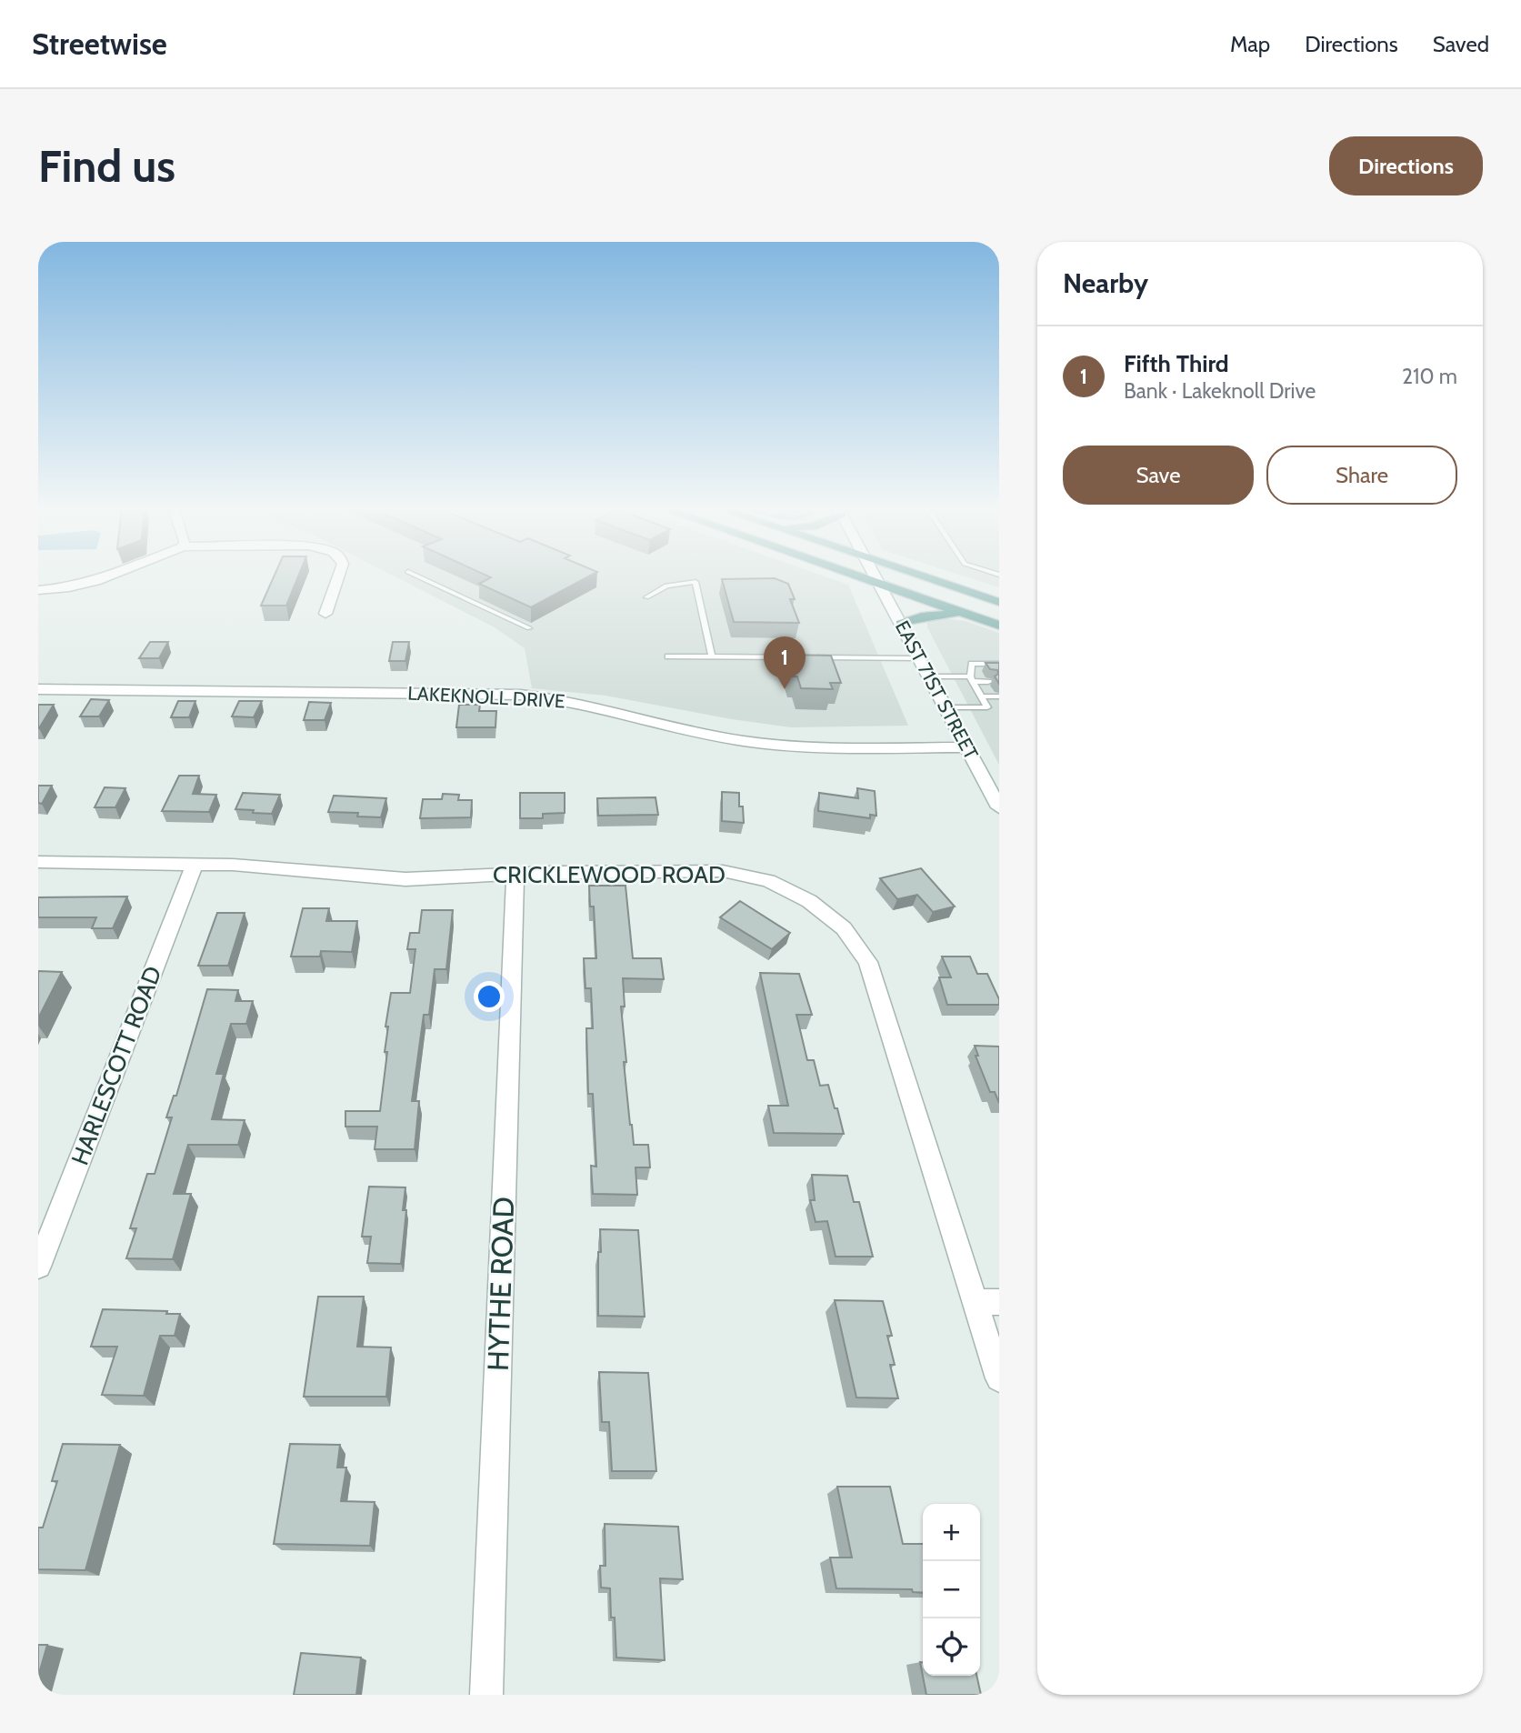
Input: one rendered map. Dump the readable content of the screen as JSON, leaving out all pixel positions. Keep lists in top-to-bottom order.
{
  "streets": {
    "street": [
      "EAST 71ST STREET",
      "LAKEKNOLL DRIVE",
      "CRICKLEWOOD ROAD",
      "HARLESCOTT ROAD",
      "HYTHE ROAD"
    ]
  },
  "crossings": [
    ["EAST 71ST STREET", "LAKEKNOLL DRIVE"],
    ["CRICKLEWOOD ROAD", "HARLESCOTT ROAD"],
    ["CRICKLEWOOD ROAD", "HYTHE ROAD"]
  ],
  "page": {
    "header": "Streetwise",
    "nav": ["Map", "Directions", "Saved"],
    "buttons": [
      "Directions",
      ["Save", "Share"]
    ],
    "title": "Find us",
    "heading": "Nearby",
    "list": [
      {
        "mark": "1",
        "name": "Fifth Third",
        "note": "Bank · Lakeknoll Drive",
        "value": "210 m"
      }
    ],
    "pins": "1",
    "map_buttons": ["+", "−"]
  }
}
